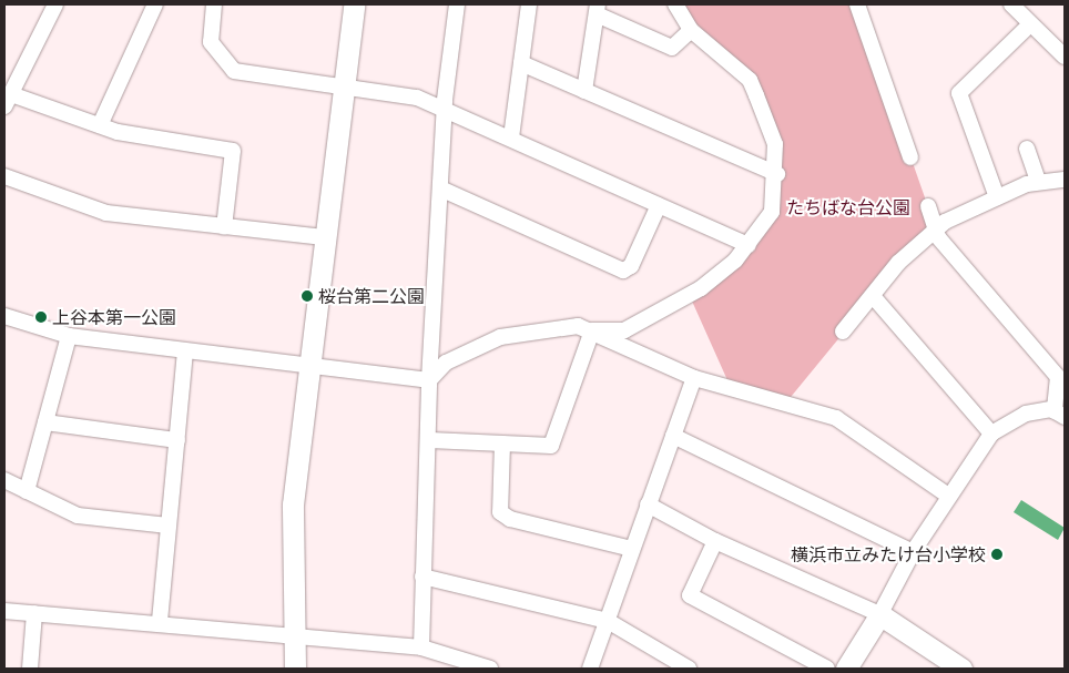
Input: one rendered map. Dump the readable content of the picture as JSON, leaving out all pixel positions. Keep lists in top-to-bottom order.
{
  "parks": ["たちばな台公園"],
  "places": ["桜台第二公園", "上谷本第一公園", "横浜市立みたけ台小学校"]
}
